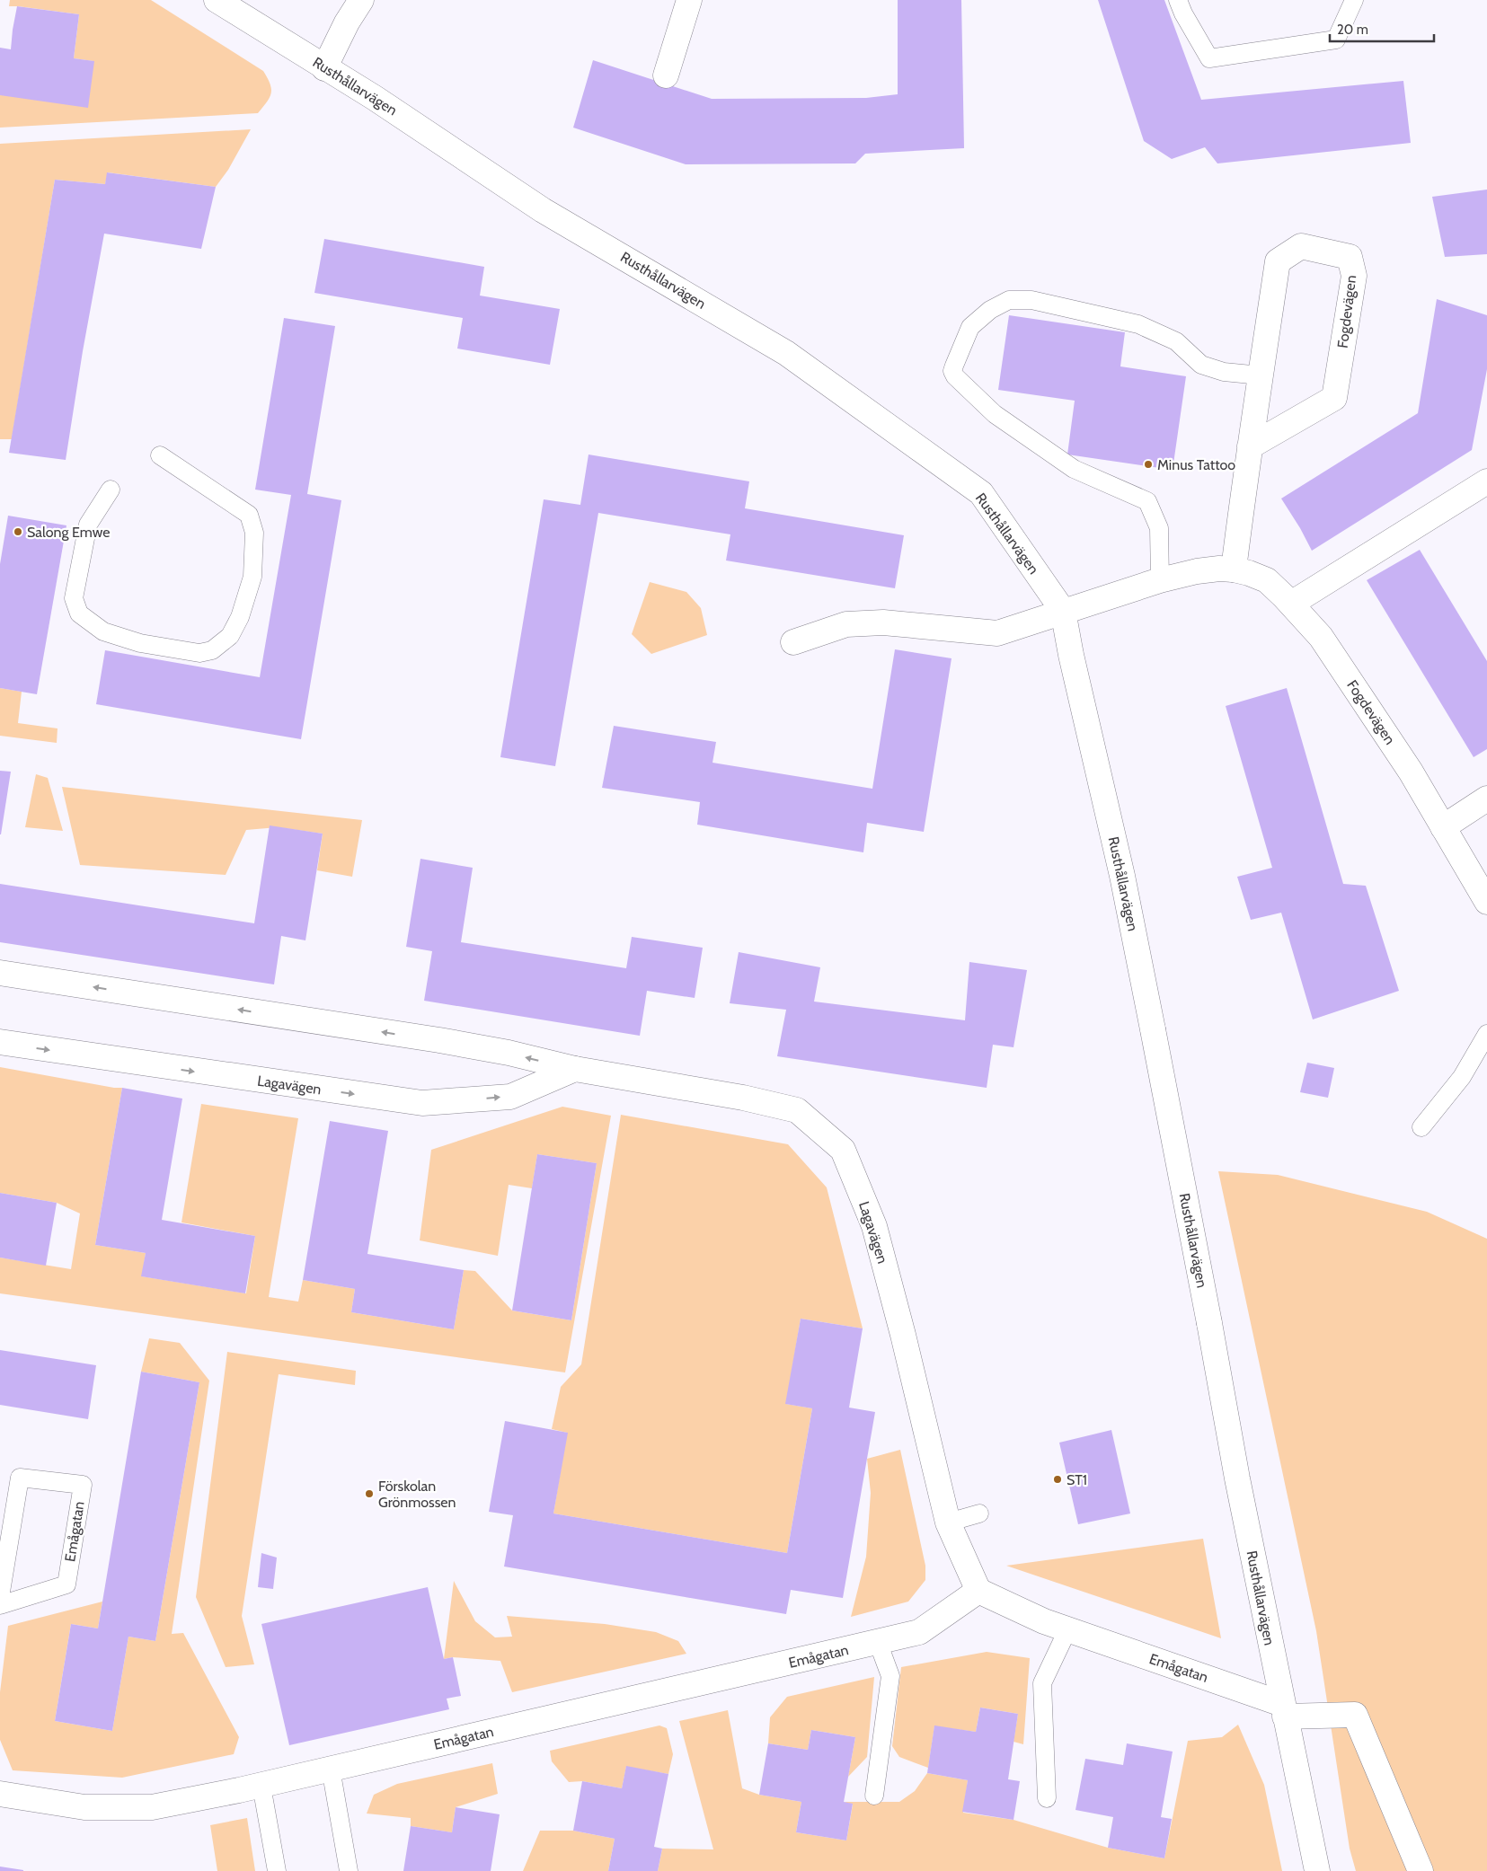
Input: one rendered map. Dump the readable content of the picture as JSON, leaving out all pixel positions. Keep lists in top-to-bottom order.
{
  "streets": {
    "street": [
      "Rusthållarvägen",
      "Fogdevägen",
      "Lagavägen",
      "Emågatan"
    ]
  },
  "crossings": [
    ["Rusthållarvägen", "Fogdevägen"],
    ["Rusthållarvägen", "Emågatan"],
    ["Lagavägen", "Emågatan"]
  ],
  "places": [
    "Minus Tattoo",
    "Salong Emwe",
    "ST1",
    "Förskolan Grönmossen"
  ],
  "scale_bar": "20 m"
}
